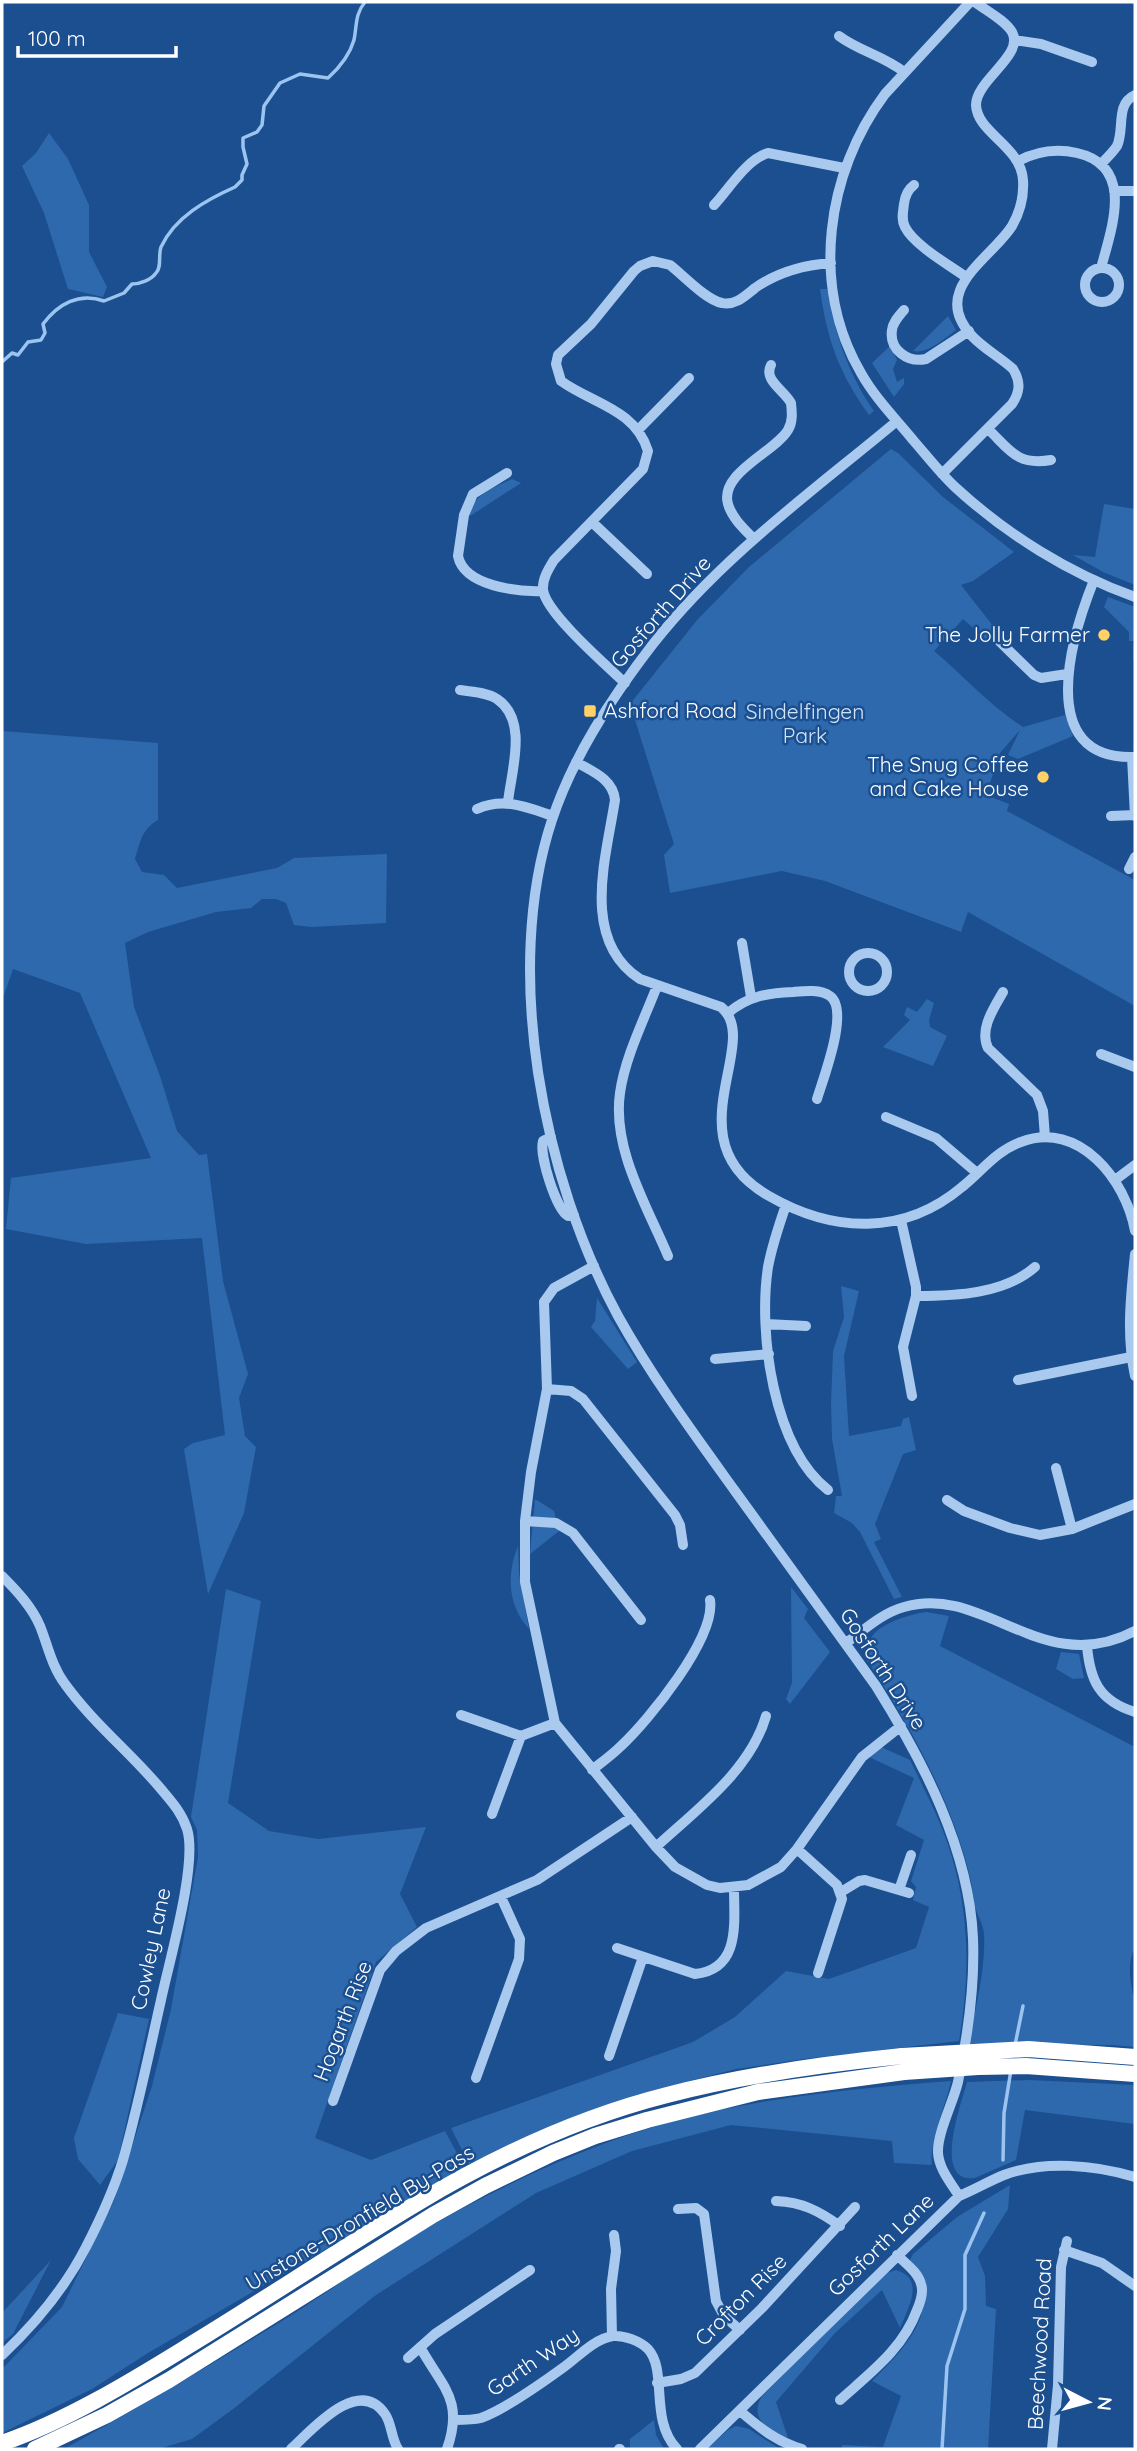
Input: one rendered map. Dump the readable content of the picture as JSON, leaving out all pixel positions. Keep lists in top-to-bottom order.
{
  "streets": {
    "highway": ["Unstone-Dronfield By-Pass"],
    "street": [
      "Gosforth Drive",
      "Cowley Lane",
      "Hogarth Rise",
      "Gosforth Lane",
      "Crofton Rise",
      "Beechwood Road",
      "Garth Way"
    ]
  },
  "crossings": [
    ["Gosforth Drive", "Gosforth Lane"],
    ["Crofton Rise", "Garth Way"]
  ],
  "parks": ["Sindelfingen Park"],
  "places": {
    "other": ["The Jolly Farmer", "The Snug Coffee and Cake House"],
    "transit": ["Ashford Road"]
  },
  "scale_bar": "100 m",
  "north": "right"
}
